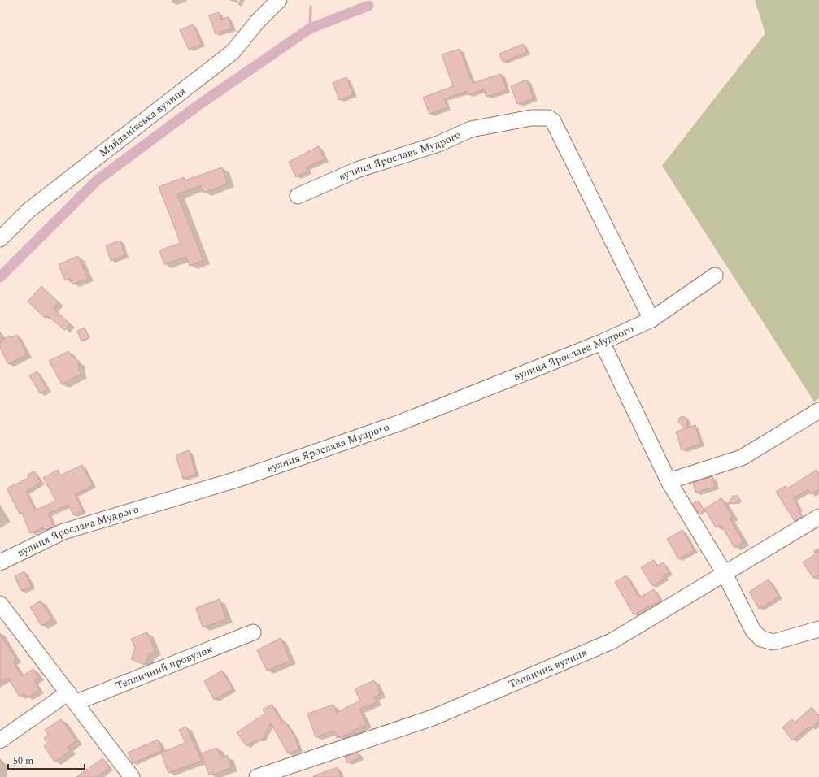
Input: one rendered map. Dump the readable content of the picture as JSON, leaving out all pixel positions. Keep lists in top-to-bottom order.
{
  "streets": {
    "street": [
      "Майданівська вулиця",
      "вулиця Ярослава Мудрого",
      "Тепличний провулок",
      "Теплична вулиця"
    ]
  },
  "scale_bar": "50 m"
}
